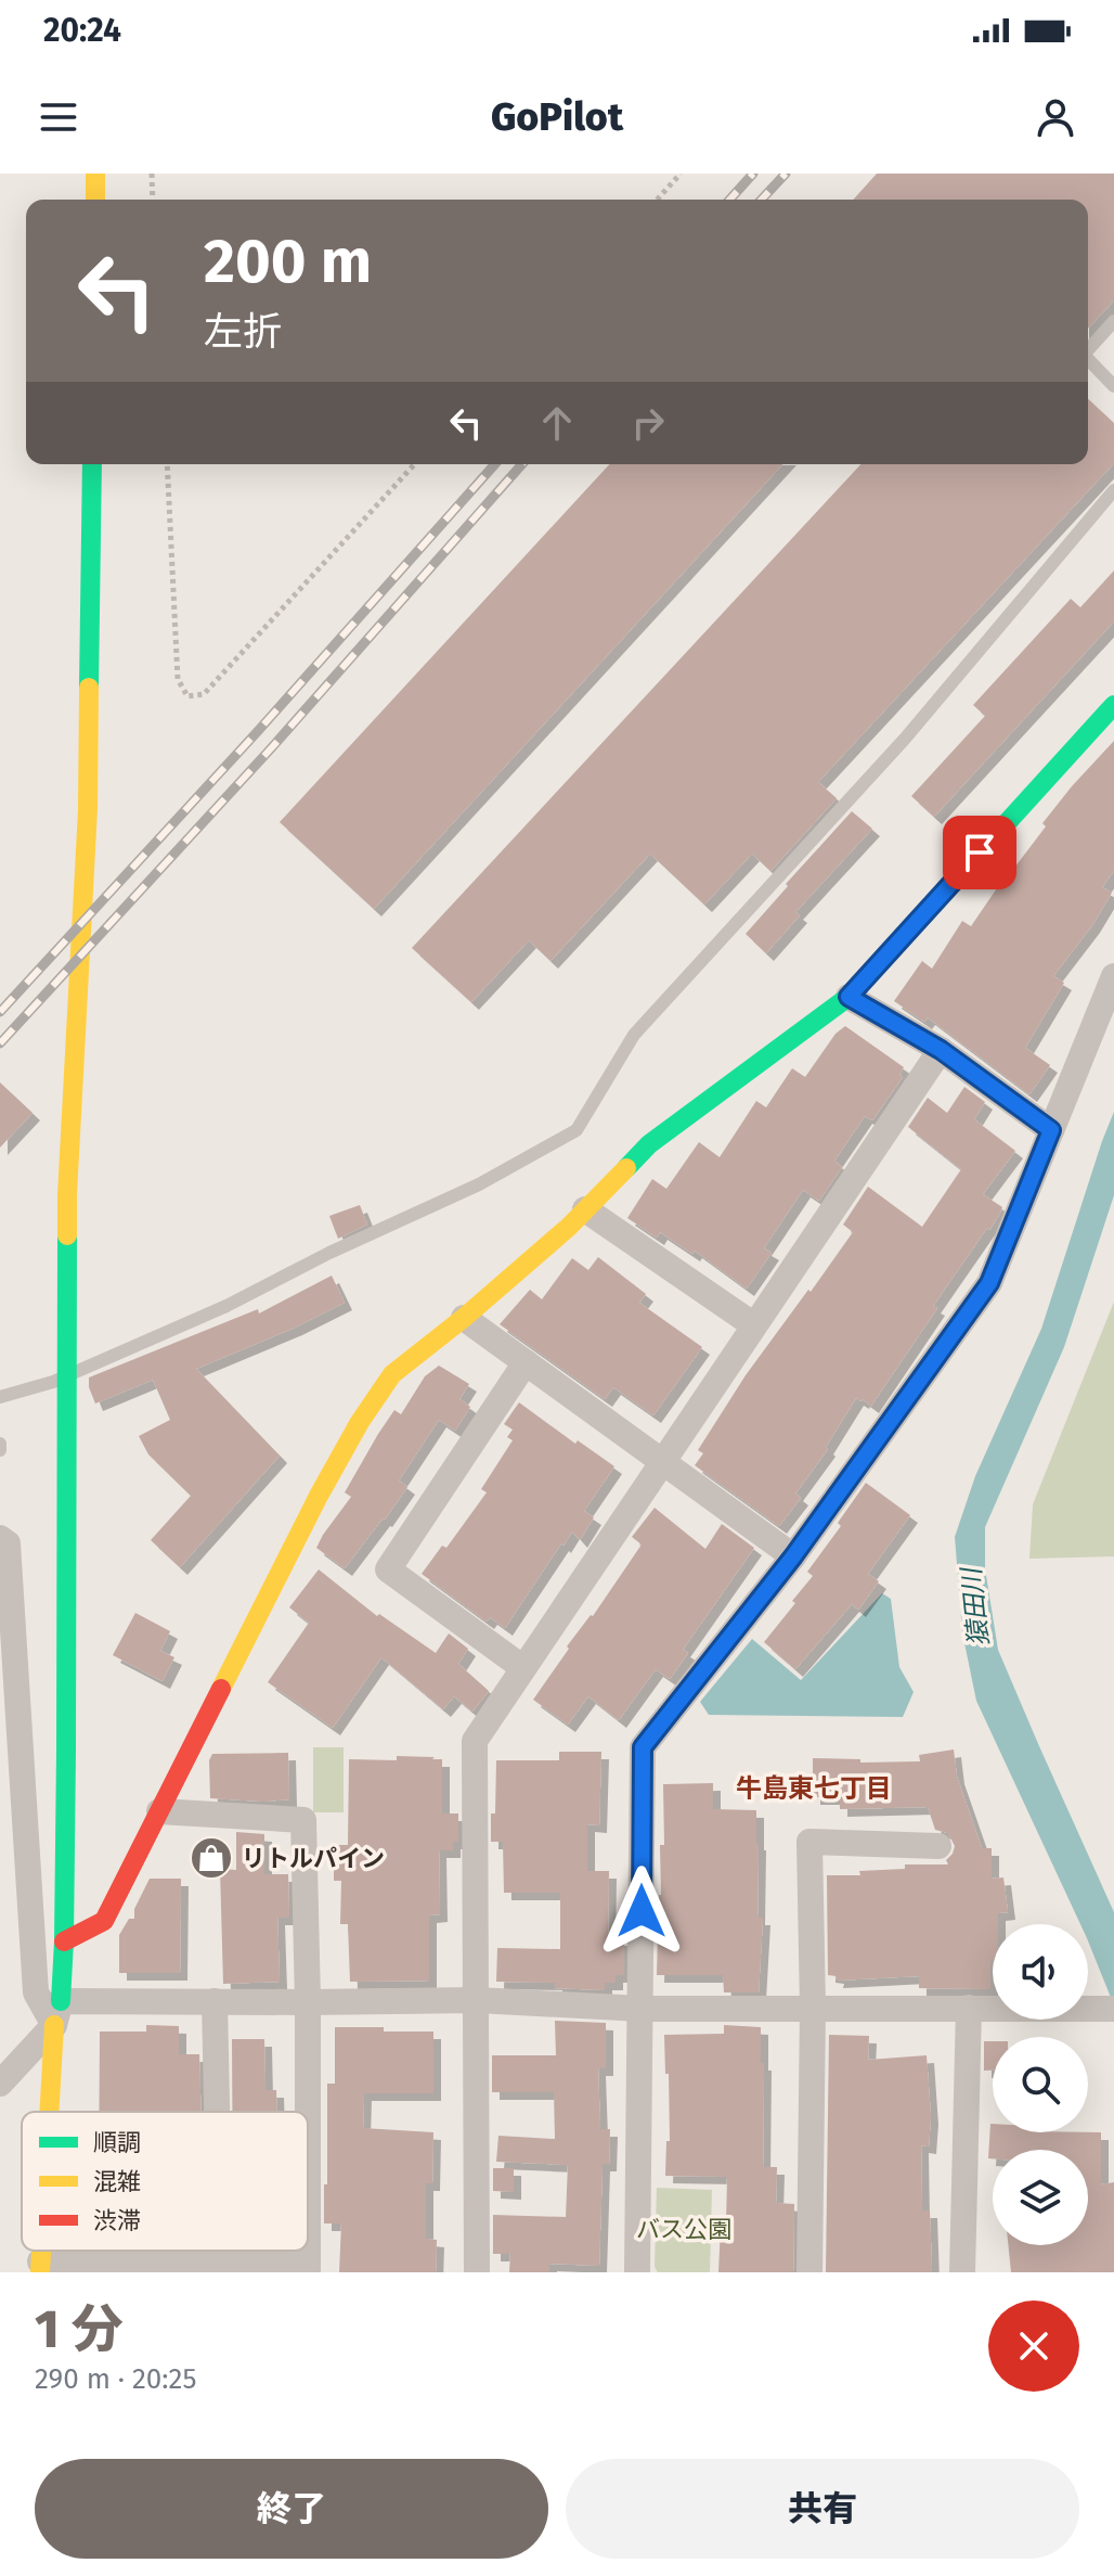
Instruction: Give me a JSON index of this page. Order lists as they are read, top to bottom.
{
  "districts": ["牛島東七丁目"],
  "water": ["猿田川"],
  "parks": ["バス公園"],
  "places": {
    "shop": ["リトルパイン"]
  },
  "legend": ["順調", "混雑", "渋滞"],
  "page": {
    "status": "20:24",
    "header": "GoPilot",
    "turn": ["200 m", "左折"],
    "heading": ["1 分", "290 m · 20:25"],
    "buttons": ["終了", "共有"]
  }
}
